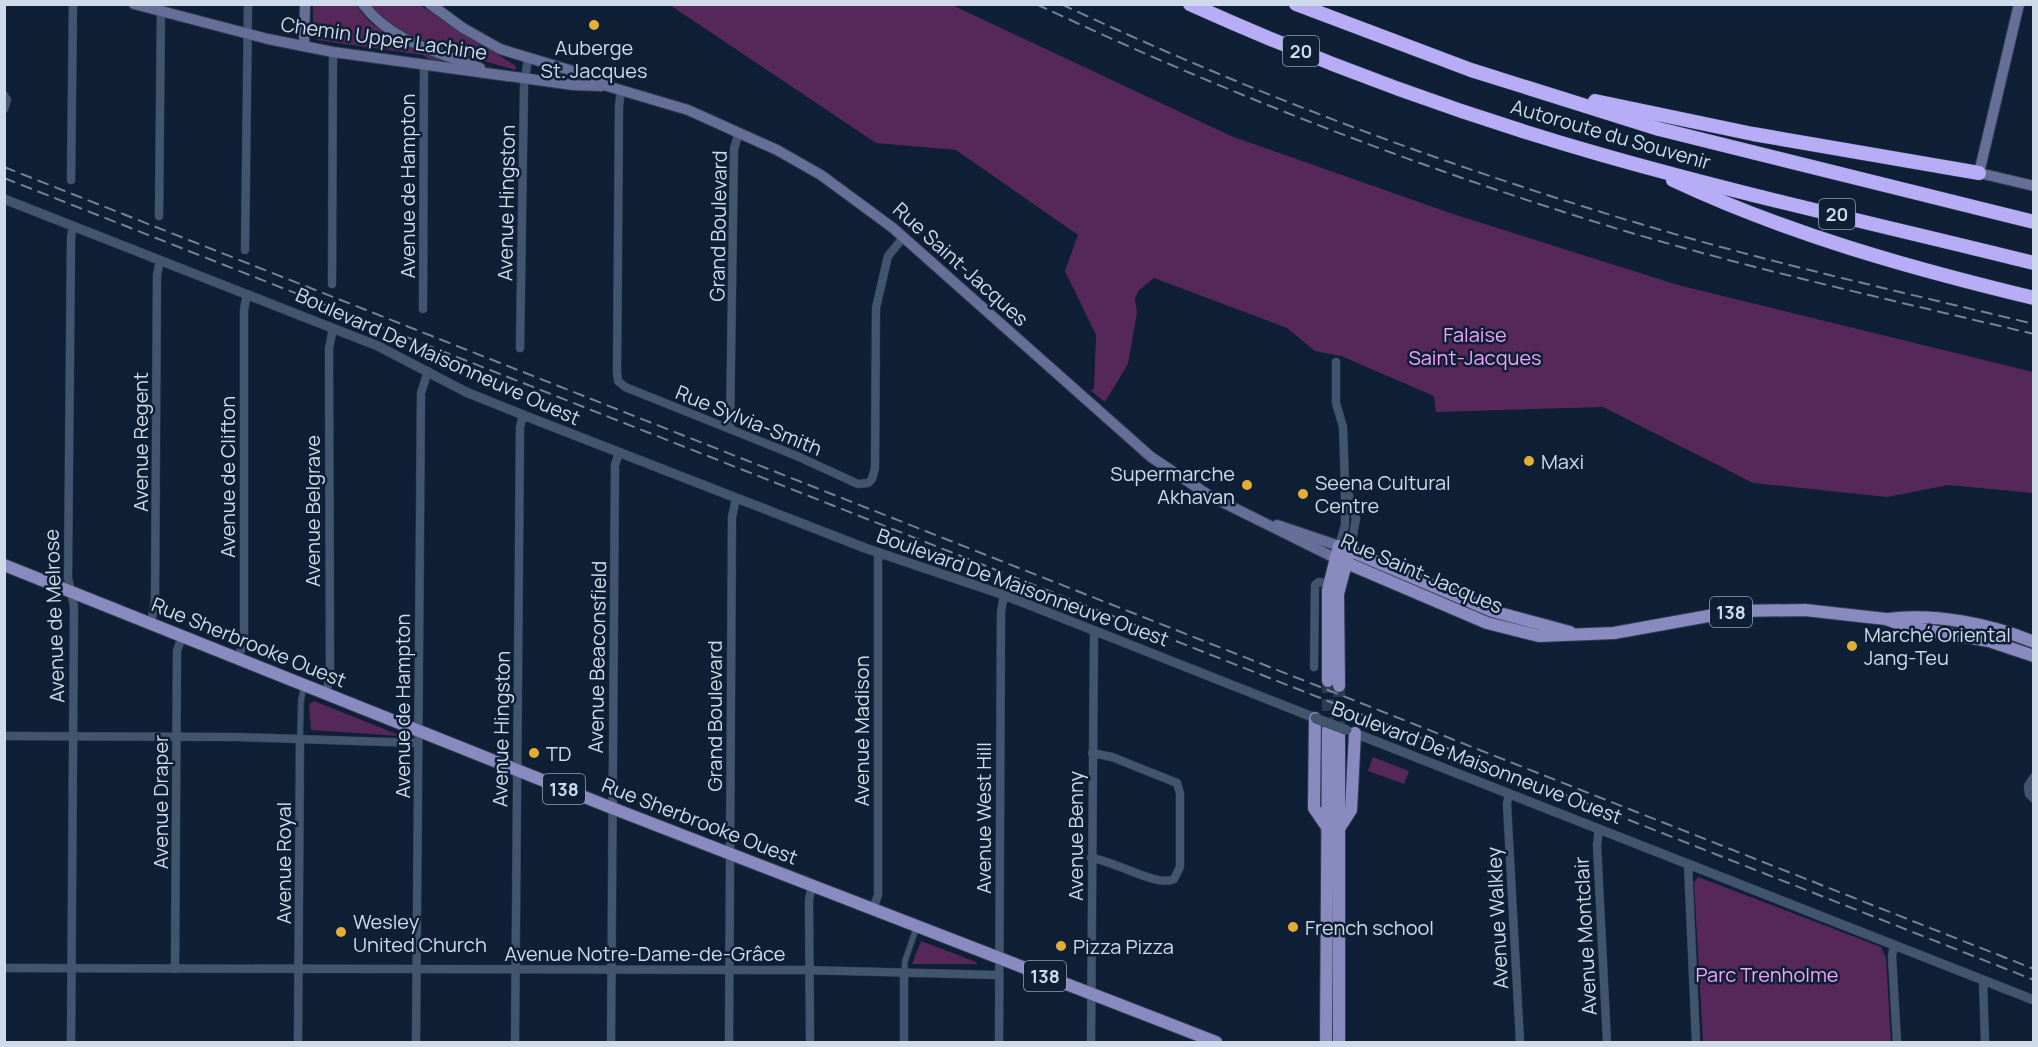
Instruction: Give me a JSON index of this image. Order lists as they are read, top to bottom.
{
  "streets": {
    "highway": ["20", "Autoroute du Souvenir"],
    "main road": [
      "Chemin Upper Lachine",
      "Rue Saint-Jacques",
      "138",
      "Rue Sherbrooke Ouest"
    ],
    "street": [
      "Avenue de Hampton",
      "Avenue Hingston",
      "Grand Boulevard",
      "Boulevard De Maisonneuve Ouest",
      "Rue Sylvia-Smith",
      "Avenue Regent",
      "Avenue de Clifton",
      "Avenue Belgrave",
      "Avenue de Melrose",
      "Avenue Beaconsfield",
      "Avenue Madison",
      "Avenue Draper",
      "Avenue West Hill",
      "Avenue Benny",
      "Avenue Royal",
      "Avenue Walkley",
      "Avenue Montclair",
      "Avenue Notre-Dame-de-Grâce"
    ]
  },
  "crossings": [
    ["Chemin Upper Lachine", "Avenue de Hampton"],
    ["Chemin Upper Lachine", "Avenue Hingston"],
    ["Chemin Upper Lachine", "Rue Saint-Jacques"],
    ["Avenue de Hampton", "Boulevard De Maisonneuve Ouest"],
    ["Avenue de Hampton", "Rue Sherbrooke Ouest"],
    ["Avenue de Hampton", "Avenue Notre-Dame-de-Grâce"],
    ["Avenue Hingston", "Rue Saint-Jacques"],
    ["Avenue Hingston", "Boulevard De Maisonneuve Ouest"],
    ["Avenue Hingston", "Rue Sherbrooke Ouest"],
    ["Avenue Hingston", "Avenue Notre-Dame-de-Grâce"],
    ["Grand Boulevard", "Rue Saint-Jacques"],
    ["Grand Boulevard", "Boulevard De Maisonneuve Ouest"],
    ["Grand Boulevard", "Rue Sylvia-Smith"],
    ["Grand Boulevard", "Rue Sherbrooke Ouest"],
    ["Grand Boulevard", "Avenue Notre-Dame-de-Grâce"],
    ["Rue Saint-Jacques", "Rue Sylvia-Smith"],
    ["Boulevard De Maisonneuve Ouest", "Avenue Regent"],
    ["Boulevard De Maisonneuve Ouest", "Avenue de Clifton"],
    ["Boulevard De Maisonneuve Ouest", "Avenue Belgrave"],
    ["Boulevard De Maisonneuve Ouest", "Avenue de Melrose"],
    ["Boulevard De Maisonneuve Ouest", "Avenue Beaconsfield"],
    ["Boulevard De Maisonneuve Ouest", "Avenue Madison"],
    ["Boulevard De Maisonneuve Ouest", "Avenue West Hill"],
    ["Boulevard De Maisonneuve Ouest", "Avenue Benny"],
    ["Boulevard De Maisonneuve Ouest", "Avenue Walkley"],
    ["Boulevard De Maisonneuve Ouest", "Avenue Montclair"],
    ["Avenue Regent", "Rue Sherbrooke Ouest"],
    ["Avenue de Clifton", "Rue Sherbrooke Ouest"],
    ["Avenue Belgrave", "Rue Sherbrooke Ouest"],
    ["Avenue de Melrose", "Rue Sherbrooke Ouest"],
    ["Avenue de Melrose", "Avenue Notre-Dame-de-Grâce"],
    ["Rue Sherbrooke Ouest", "Avenue Beaconsfield"],
    ["Rue Sherbrooke Ouest", "Avenue Madison"],
    ["Rue Sherbrooke Ouest", "Avenue Draper"],
    ["Rue Sherbrooke Ouest", "Avenue West Hill"],
    ["Rue Sherbrooke Ouest", "Avenue Benny"],
    ["Rue Sherbrooke Ouest", "Avenue Royal"],
    ["Avenue Beaconsfield", "Avenue Notre-Dame-de-Grâce"],
    ["Avenue Draper", "Avenue Notre-Dame-de-Grâce"],
    ["Avenue West Hill", "Avenue Notre-Dame-de-Grâce"],
    ["Avenue Royal", "Avenue Notre-Dame-de-Grâce"]
  ],
  "parks": ["Falaise Saint-Jacques", "Parc Trenholme"],
  "places": [
    "Auberge St. Jacques",
    "Maxi",
    "Supermarche Akhavan",
    "Seena Cultural Centre",
    "Marché Oriental Jang-Teu",
    "TD",
    "French school",
    "Wesley United Church",
    "Pizza Pizza"
  ]
}
